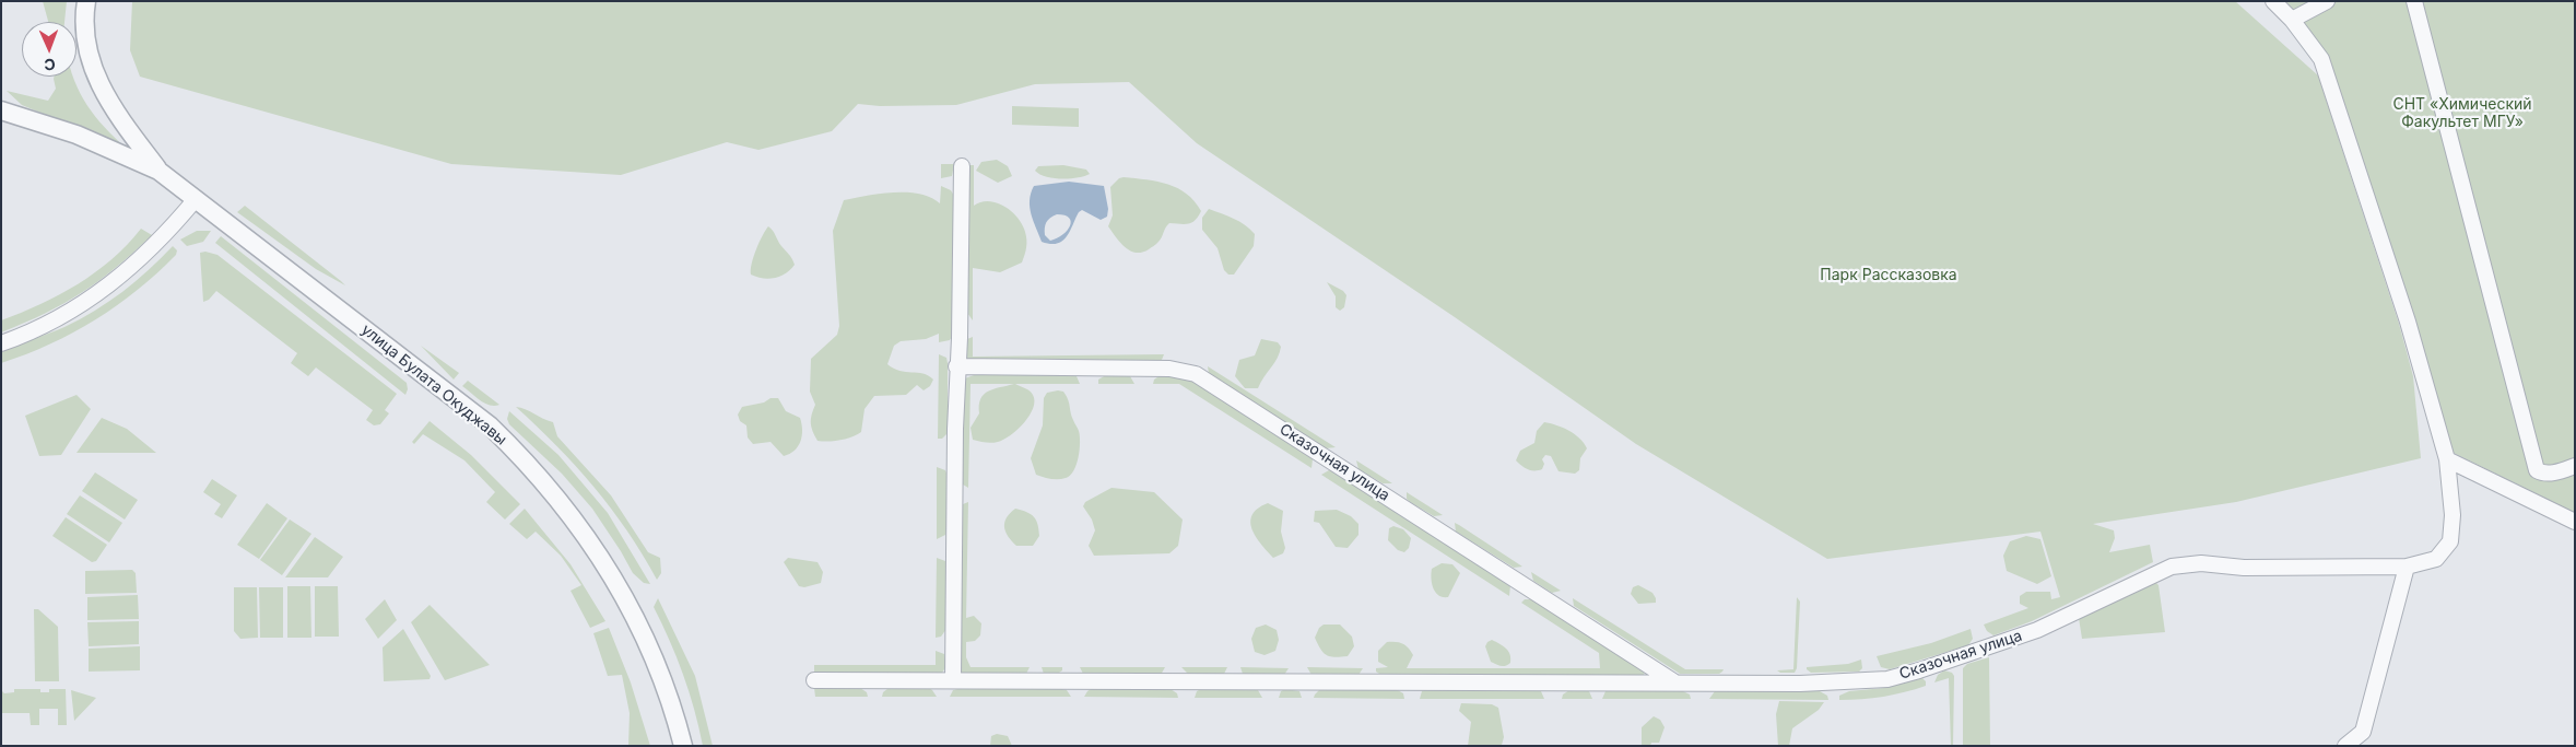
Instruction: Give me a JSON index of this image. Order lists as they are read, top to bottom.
{
  "streets": {
    "street": ["улица Булата Окуджавы", "Сказочная улица"]
  },
  "parks": ["СНТ «Химический Факультет МГУ»", "Парк Рассказовка"],
  "north": "bottom"
}
